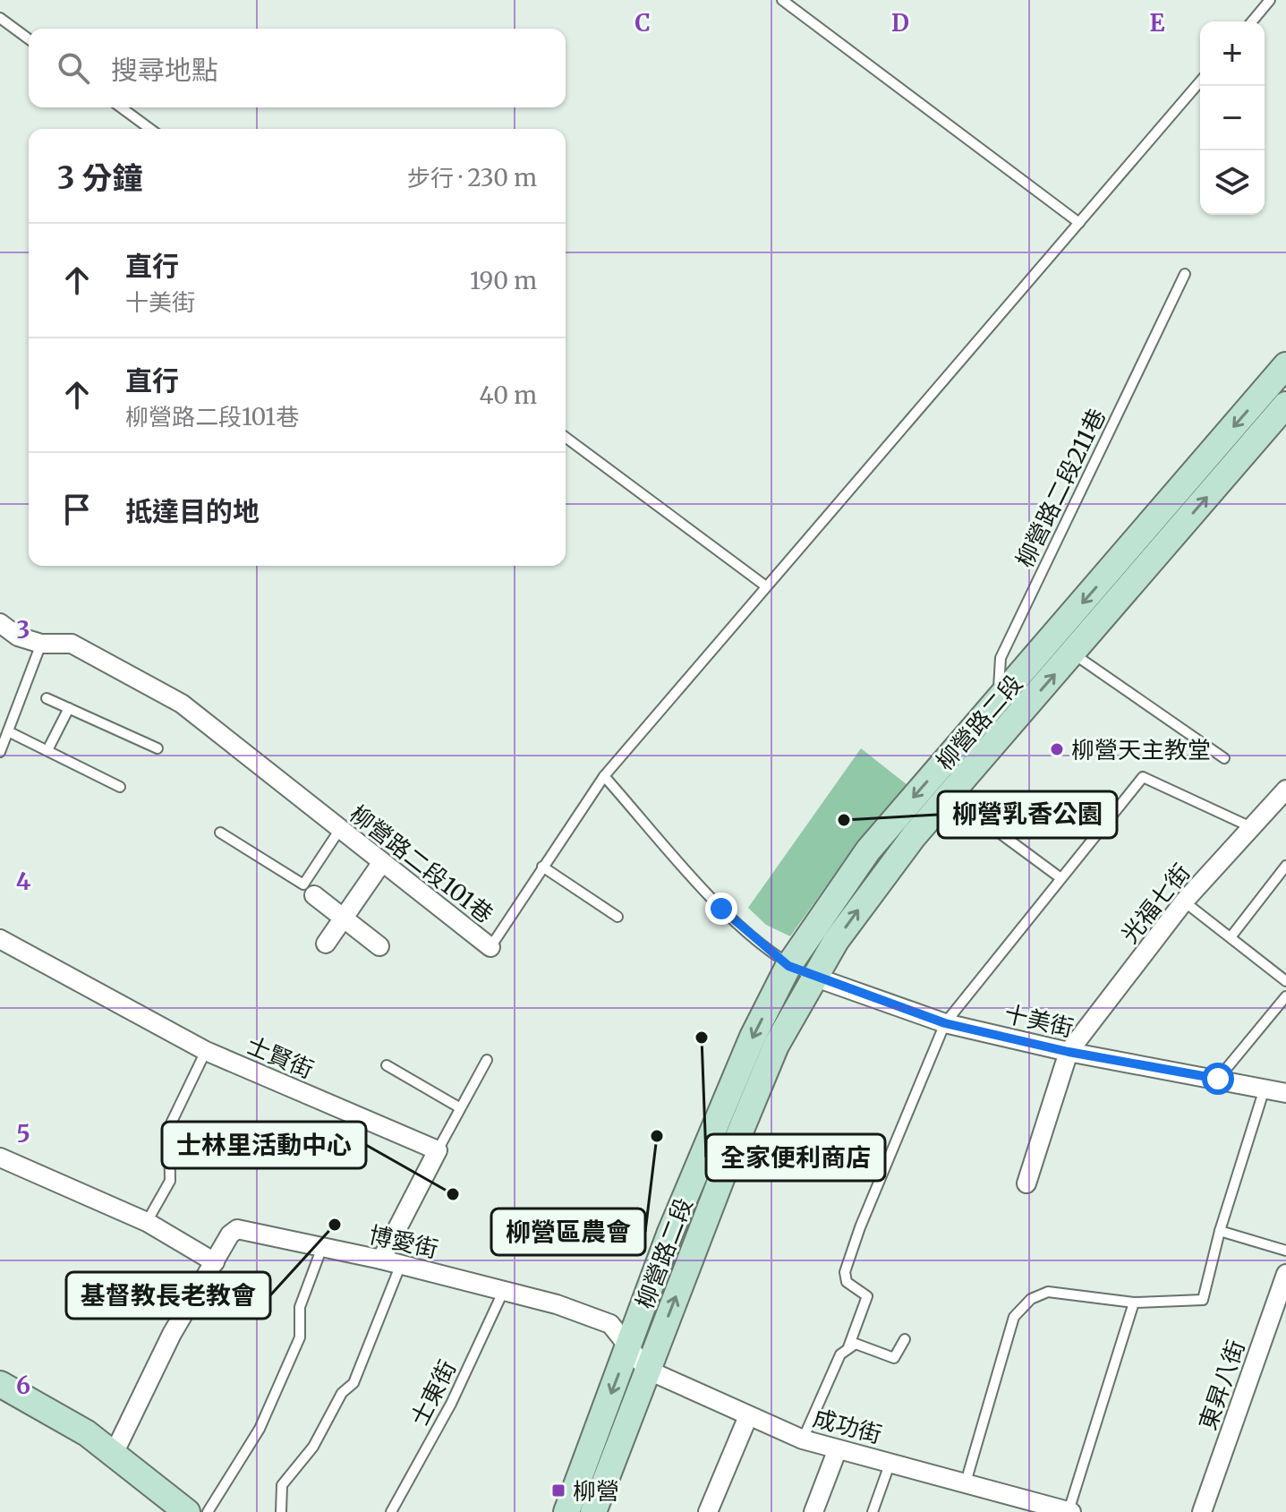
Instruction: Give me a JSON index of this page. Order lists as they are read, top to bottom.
{
  "streets": {
    "street": [
      "柳營路二段",
      "柳營路二段101巷",
      "光福七街",
      "十美街",
      "士賢街",
      "博愛街",
      "東昇八街",
      "成功街"
    ],
    "lane": ["柳營路二段211巷", "士東街"]
  },
  "crossings": [
    ["柳營路二段211巷", "柳營路二段"],
    ["柳營路二段", "十美街"],
    ["柳營路二段", "博愛街"],
    ["柳營路二段", "成功街"],
    ["光福七街", "十美街"],
    ["博愛街", "士東街"]
  ],
  "places": {
    "other": [
      "柳營天主教堂",
      "柳營乳香公園",
      "全家便利商店",
      "柳營區農會",
      "士林里活動中心",
      "基督教長老教會"
    ],
    "transit": ["柳營"]
  },
  "page": {
    "map_buttons": ["+", "−"],
    "search": "搜尋地點",
    "heading": ["3 分鐘", "步行 · 230 m"],
    "list": [
      ["直行", "十美街", "190 m"],
      ["直行", "柳營路二段101巷", "40 m"],
      "抵達目的地"
    ]
  },
  "grid": {
    "columns": ["C", "D", "E"],
    "rows": [
      "3",
      "4",
      "5",
      "6"
    ]
  }
}
